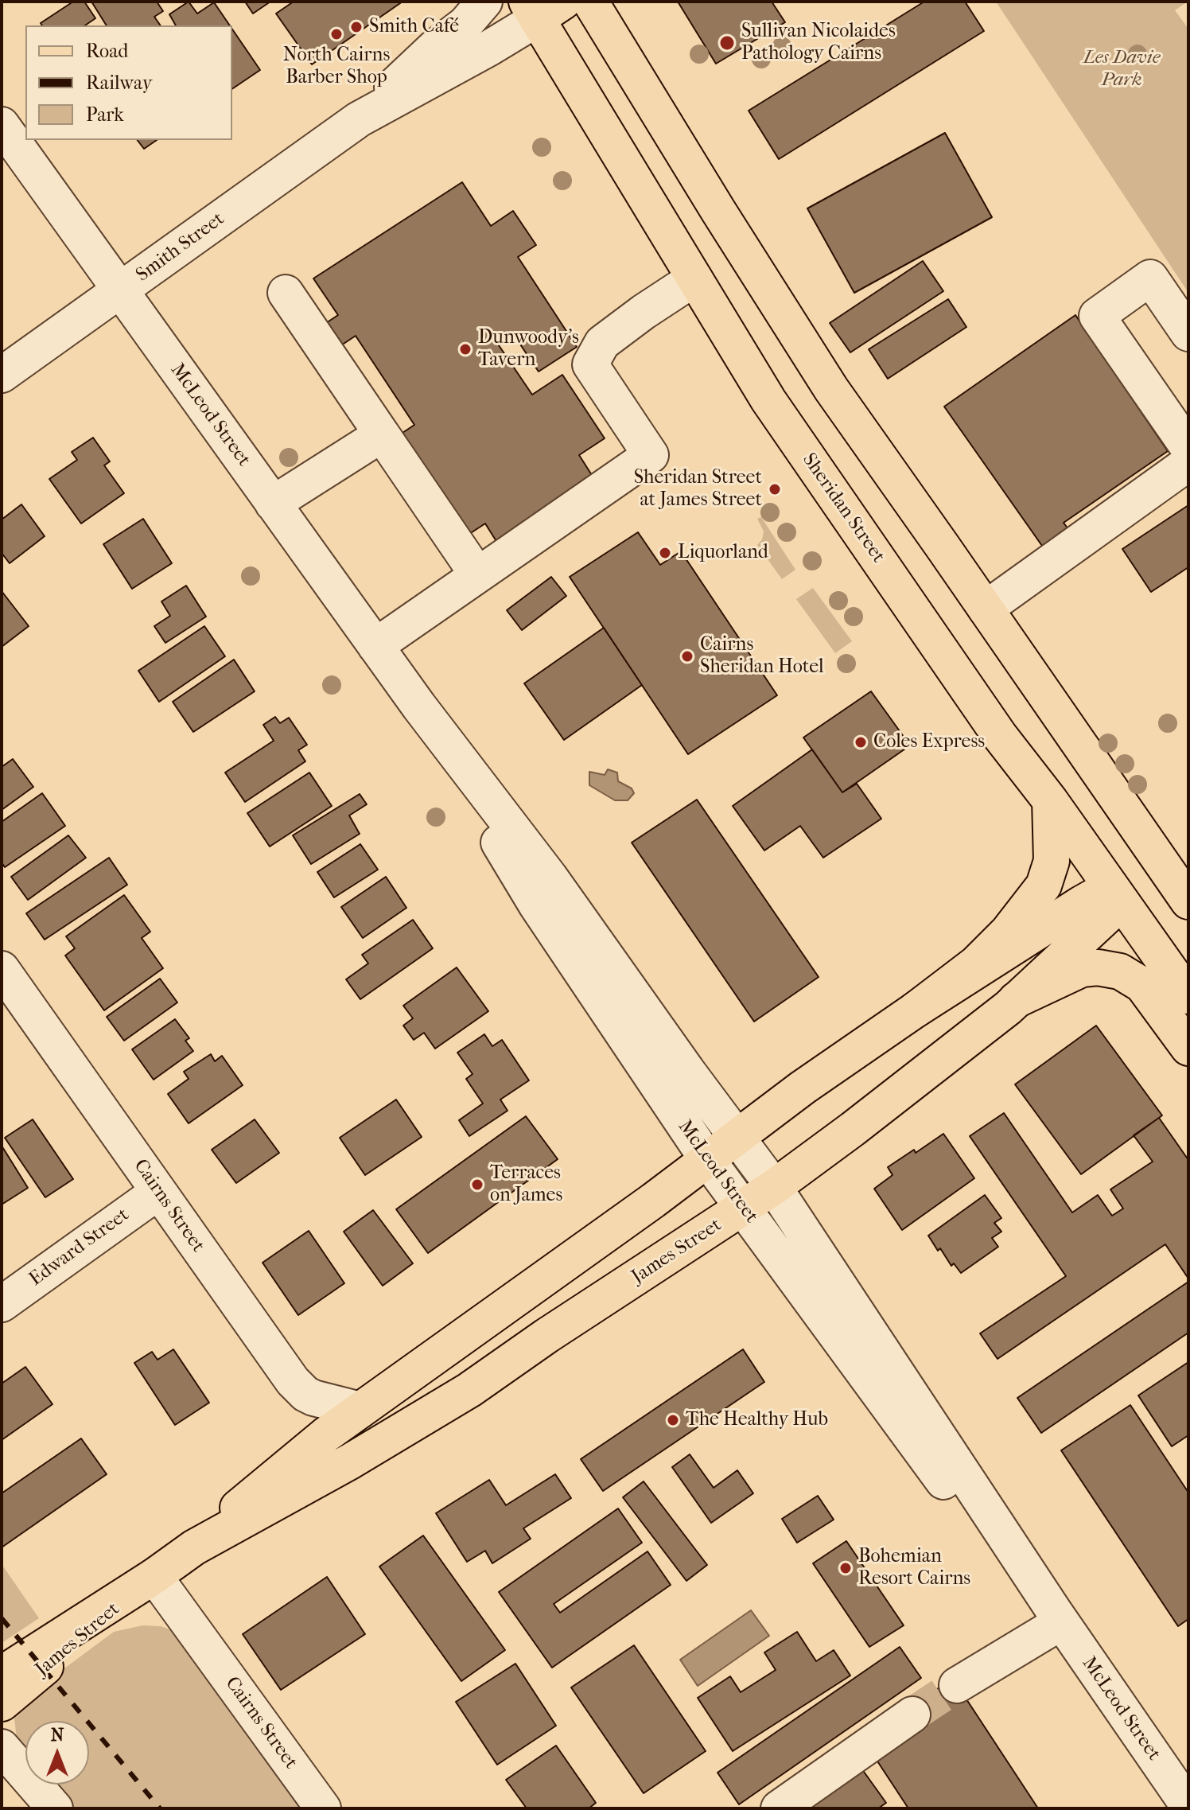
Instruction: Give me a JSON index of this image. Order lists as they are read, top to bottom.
{
  "streets": {
    "main road": ["Sheridan Street", "James Street"],
    "street": [
      "Smith Street",
      "McLeod Street",
      "Cairns Street",
      "Edward Street"
    ]
  },
  "crossings": [
    ["Smith Street", "McLeod Street"],
    ["Smith Street", "Sheridan Street"],
    ["McLeod Street", "James Street"],
    ["Sheridan Street", "James Street"],
    ["Cairns Street", "Edward Street"],
    ["Cairns Street", "James Street"]
  ],
  "parks": ["Les Davie Park"],
  "places": [
    "Smith Café",
    "North Cairns Barber Shop",
    "Sullivan Nicolaides Pathology Cairns",
    "Dunwoody's Tavern",
    "Sheridan Street at James Street",
    "Liquorland",
    "Cairns Sheridan Hotel",
    "Coles Express",
    "Terraces on James",
    "The Healthy Hub",
    "Bohemian Resort Cairns"
  ],
  "legend": ["Road", "Railway", "Park"],
  "north": "top"
}
